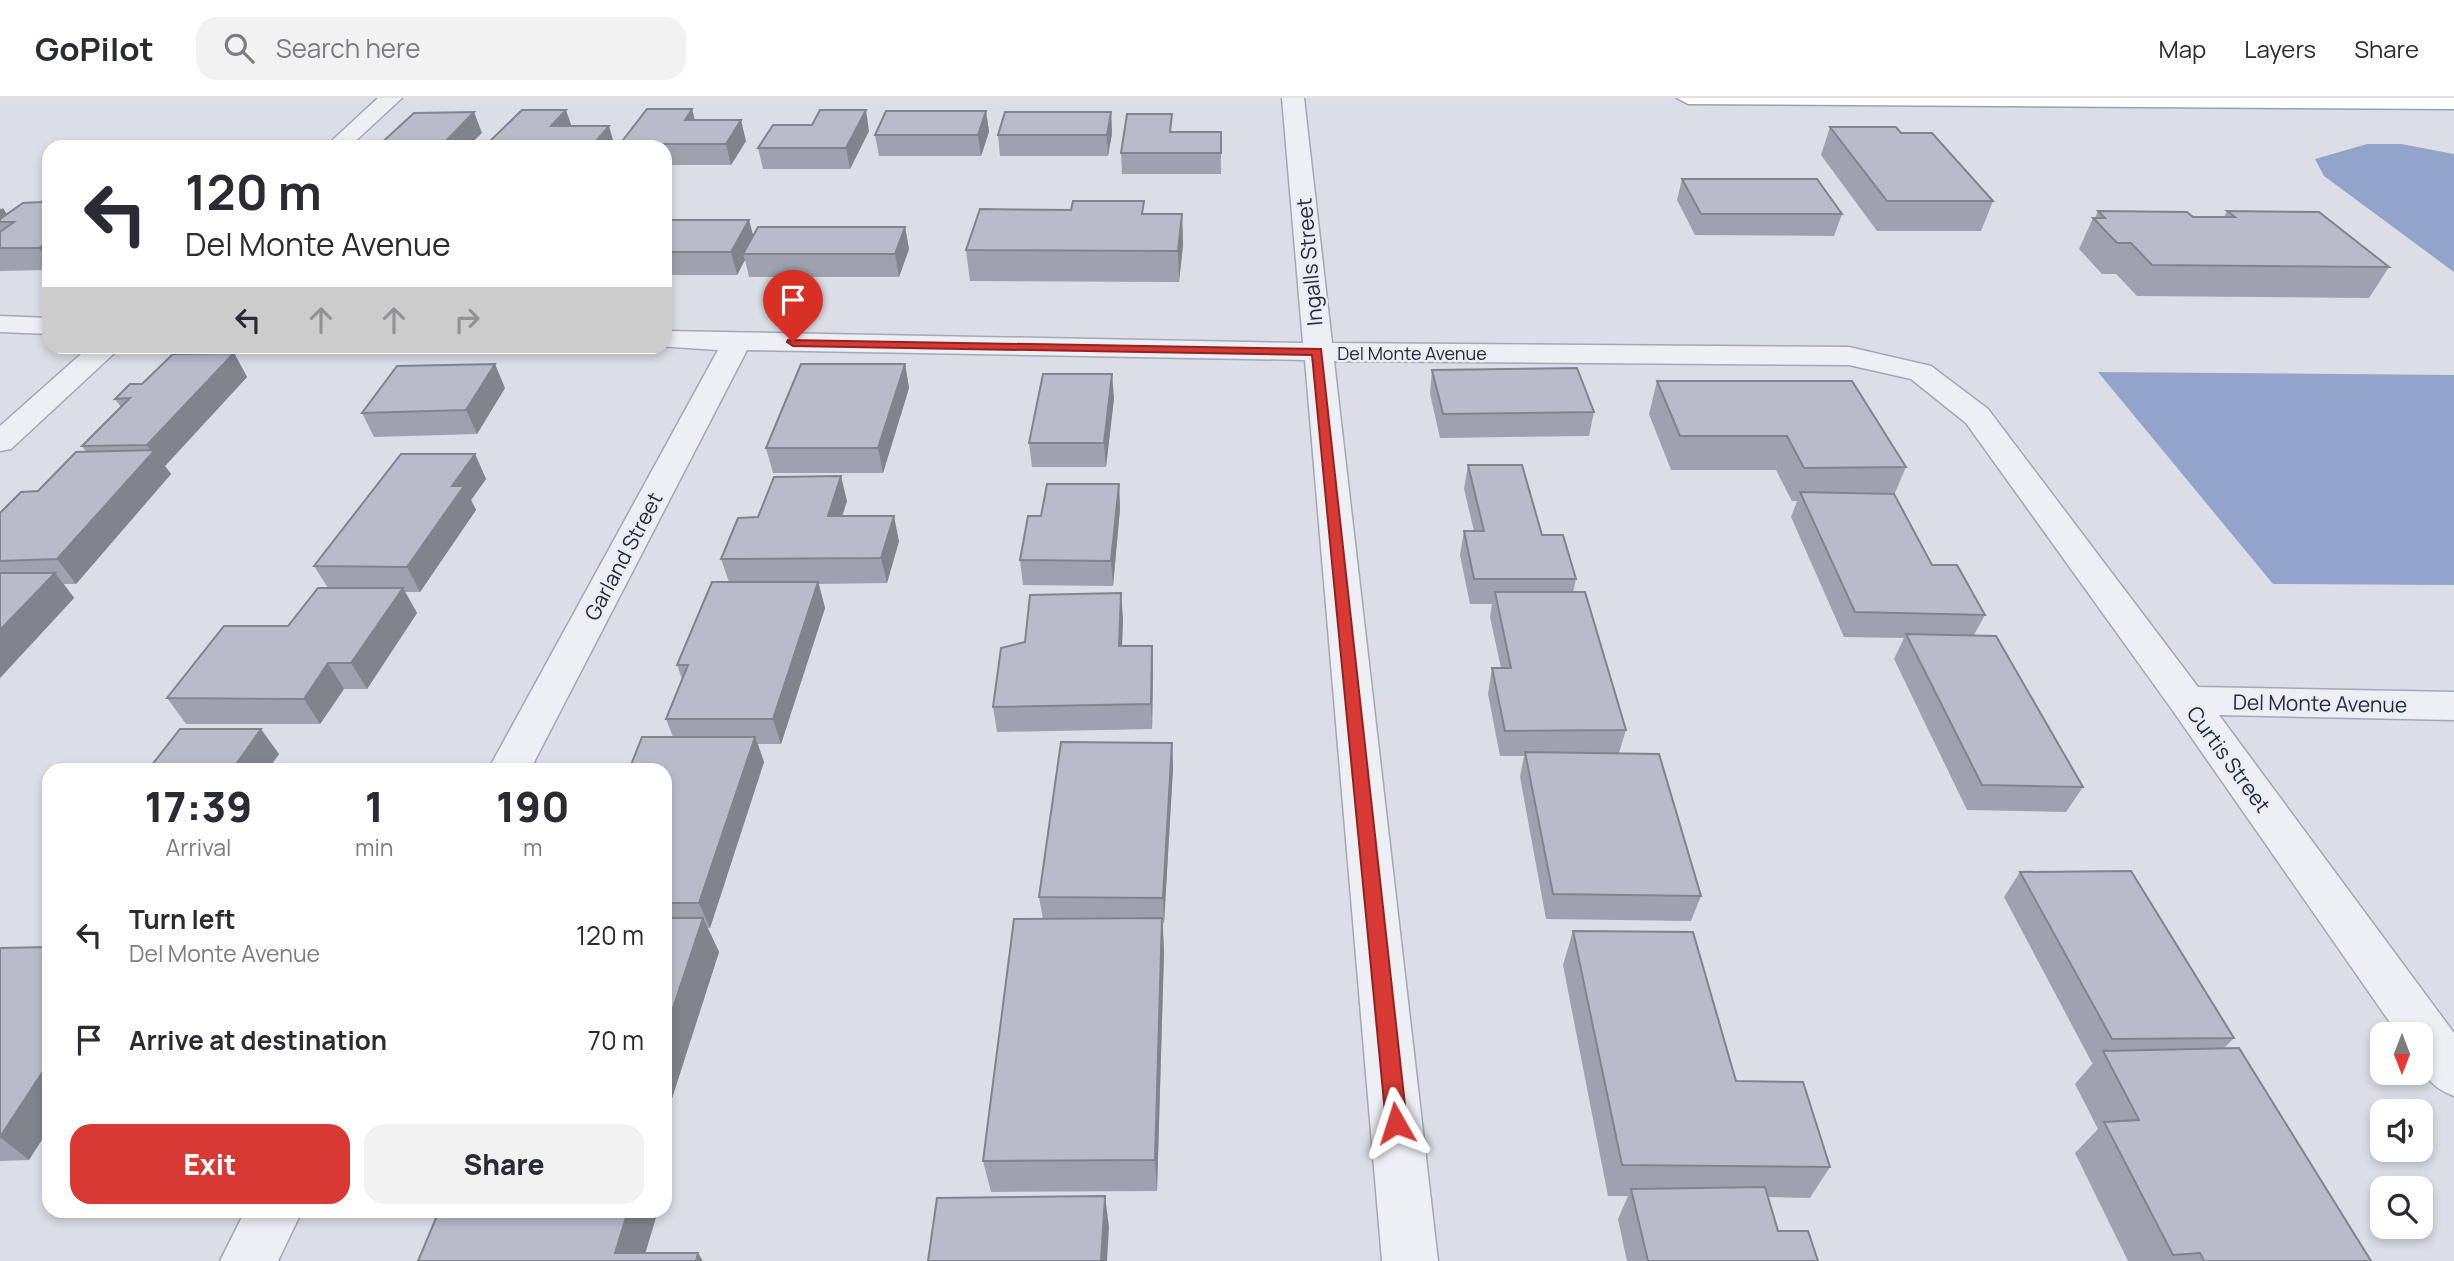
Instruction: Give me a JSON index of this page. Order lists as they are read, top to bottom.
{
  "streets": {
    "street": [
      "Ingalls Street",
      "Del Monte Avenue",
      "Garland Street",
      "Curtis Street"
    ]
  },
  "crossings": [
    ["Ingalls Street", "Del Monte Avenue"],
    ["Del Monte Avenue", "Garland Street"],
    ["Del Monte Avenue", "Curtis Street"]
  ],
  "north": "bottom",
  "page": {
    "header": "GoPilot",
    "search": "Search here",
    "nav": ["Map", "Layers", "Share"],
    "turn": ["120 m", "Del Monte Avenue"],
    "eta": [
      "17:39",
      "Arrival",
      "1",
      "min",
      "190",
      "m"
    ],
    "list": [
      {
        "name": "Turn left",
        "note": "Del Monte Avenue",
        "value": "120 m"
      },
      {
        "name": "Arrive at destination",
        "value": "70 m"
      }
    ],
    "buttons": ["Exit", "Share"]
  }
}
